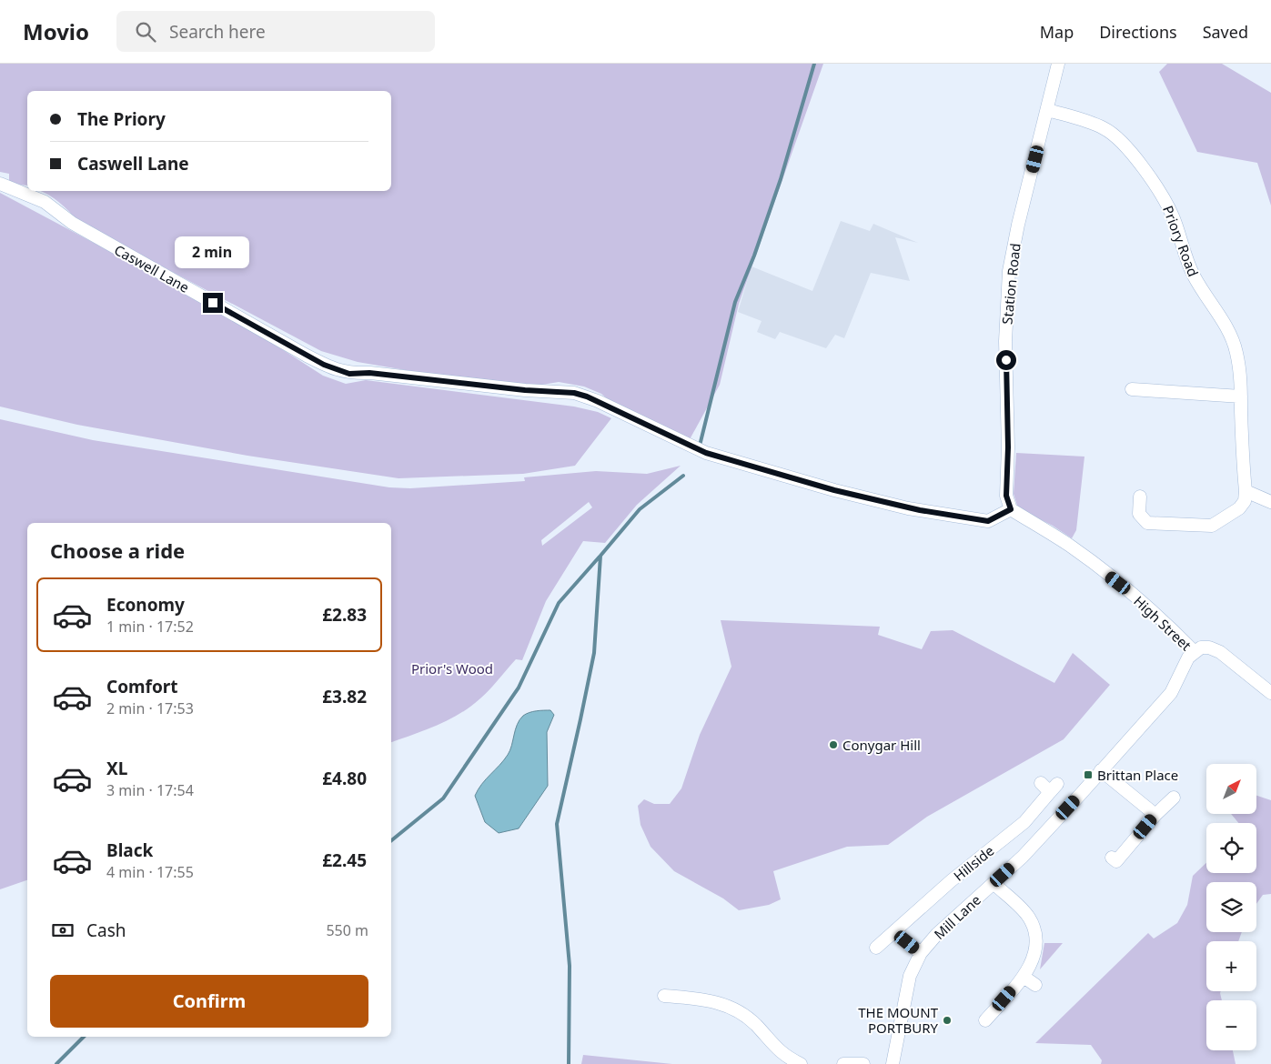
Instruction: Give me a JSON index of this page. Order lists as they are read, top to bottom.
{
  "streets": {
    "street": [
      "Priory Road",
      "Caswell Lane",
      "Station Road",
      "High Street",
      "Hillside",
      "Mill Lane"
    ]
  },
  "crossings": [
    ["Priory Road", "Station Road"],
    ["Caswell Lane", "Station Road"],
    ["Caswell Lane", "High Street"],
    ["Station Road", "High Street"],
    ["High Street", "Mill Lane"]
  ],
  "parks": ["Prior's Wood"],
  "places": {
    "other": ["Conygar Hill", "THE MOUNT PORTBURY"],
    "transit": ["Brittan Place"]
  },
  "north": "top right",
  "page": {
    "header": "Movio",
    "search": "Search here",
    "nav": ["Map", "Directions", "Saved"],
    "banner": ["The Priory", "Caswell Lane"],
    "bubble": "2 min",
    "heading": "Choose a ride",
    "list": [
      {
        "name": "Economy",
        "note": "1 min · 17:52",
        "value": "£2.83"
      },
      {
        "name": "Comfort",
        "note": "2 min · 17:53",
        "value": "£3.82"
      },
      {
        "name": "XL",
        "note": "3 min · 17:54",
        "value": "£4.80"
      },
      {
        "name": "Black",
        "note": "4 min · 17:55",
        "value": "£2.45"
      }
    ],
    "map_buttons": ["+", "−"],
    "pay": ["Cash", "550 m"],
    "buttons": "Confirm"
  }
}
